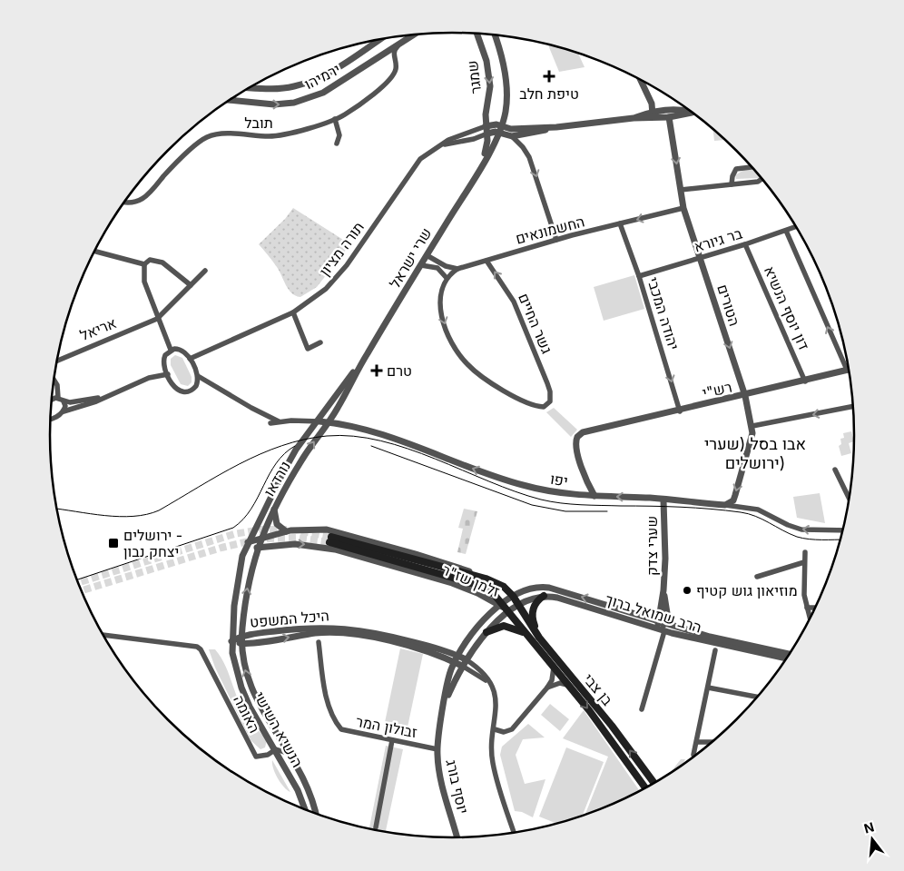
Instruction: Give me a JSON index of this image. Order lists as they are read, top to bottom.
{
  "streets": {
    "main road": ["זלמן שז\"ר", "בן צבי"],
    "street": [
      "ירמיהו",
      "שמגר",
      "תובל",
      "החשמונאים",
      "בר גיורא",
      "תורה מציון",
      "שרי ישראל",
      "הטורים",
      "דון יוסף הנשיא",
      "יהודה המכבי",
      "גשר החיים",
      "אריאל",
      "רש\"י",
      "נורדאו",
      "יפו",
      "שערי צדק",
      "הרב שמואל ברוך",
      "היכל המשפט",
      "האומה",
      "זבולון המר",
      "הנשיא השישי",
      "יוסף בורג"
    ]
  },
  "crossings": [
    ["ירמיהו", "תובל"],
    ["שמגר", "תורה מציון"],
    ["שמגר", "שרי ישראל"],
    ["החשמונאים", "הטורים"],
    ["החשמונאים", "יהודה המכבי"],
    ["החשמונאים", "גשר החיים"],
    ["בר גיורא", "הטורים"],
    ["בר גיורא", "דון יוסף הנשיא"],
    ["בר גיורא", "יהודה המכבי"],
    ["תורה מציון", "שרי ישראל"],
    ["שרי ישראל", "נורדאו"],
    ["שרי ישראל", "יפו"],
    ["הטורים", "רש\"י"],
    ["הטורים", "יפו"],
    ["דון יוסף הנשיא", "רש\"י"],
    ["יהודה המכבי", "רש\"י"],
    ["רש\"י", "יפו"],
    ["נורדאו", "יפו"],
    ["נורדאו", "זלמן שז\"ר"],
    ["נורדאו", "הנשיא השישי"],
    ["יפו", "שערי צדק"],
    ["שערי צדק", "הרב שמואל ברוך"],
    ["זלמן שז\"ר", "הרב שמואל ברוך"],
    ["זלמן שז\"ר", "בן צבי"],
    ["זלמן שז\"ר", "הנשיא השישי"],
    ["זלמן שז\"ר", "יוסף בורג"],
    ["הרב שמואל ברוך", "יוסף בורג"],
    ["היכל המשפט", "הנשיא השישי"],
    ["היכל המשפט", "יוסף בורג"],
    ["בן צבי", "יוסף בורג"],
    ["האומה", "הנשיא השישי"],
    ["זבולון המר", "יוסף בורג"]
  ],
  "one_way": ["הטורים", "יהודה המכבי", "יפו"],
  "districts": ["אבו בסל (שערי ירושלים)"],
  "places": {
    "health": ["טיפת חלב", "טרם"],
    "transit": ["ירושלים - יצחק נבון"],
    "other": ["מוזיאון גוש קטיף"]
  },
  "north": "top"
}
